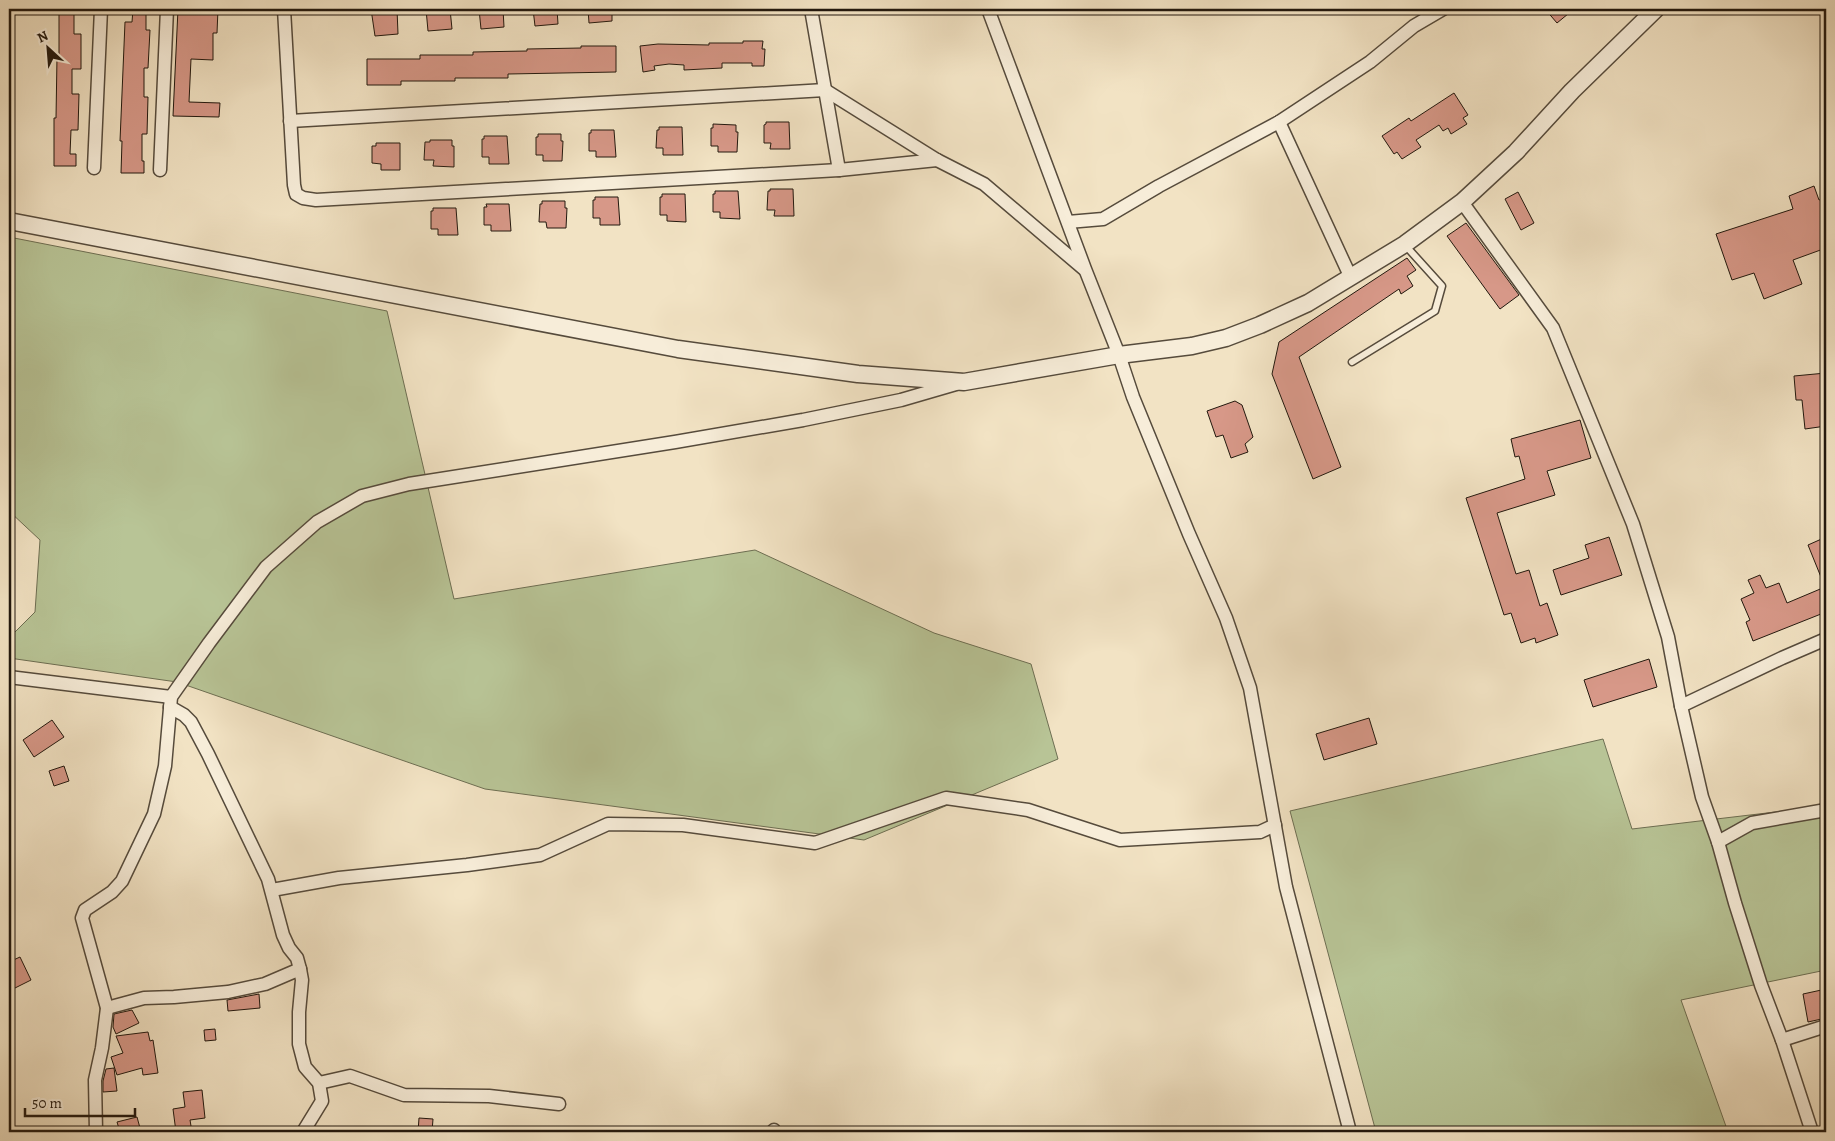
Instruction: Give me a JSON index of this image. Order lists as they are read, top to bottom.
{
  "scale_bar": "50 m",
  "north": "top left"
}
